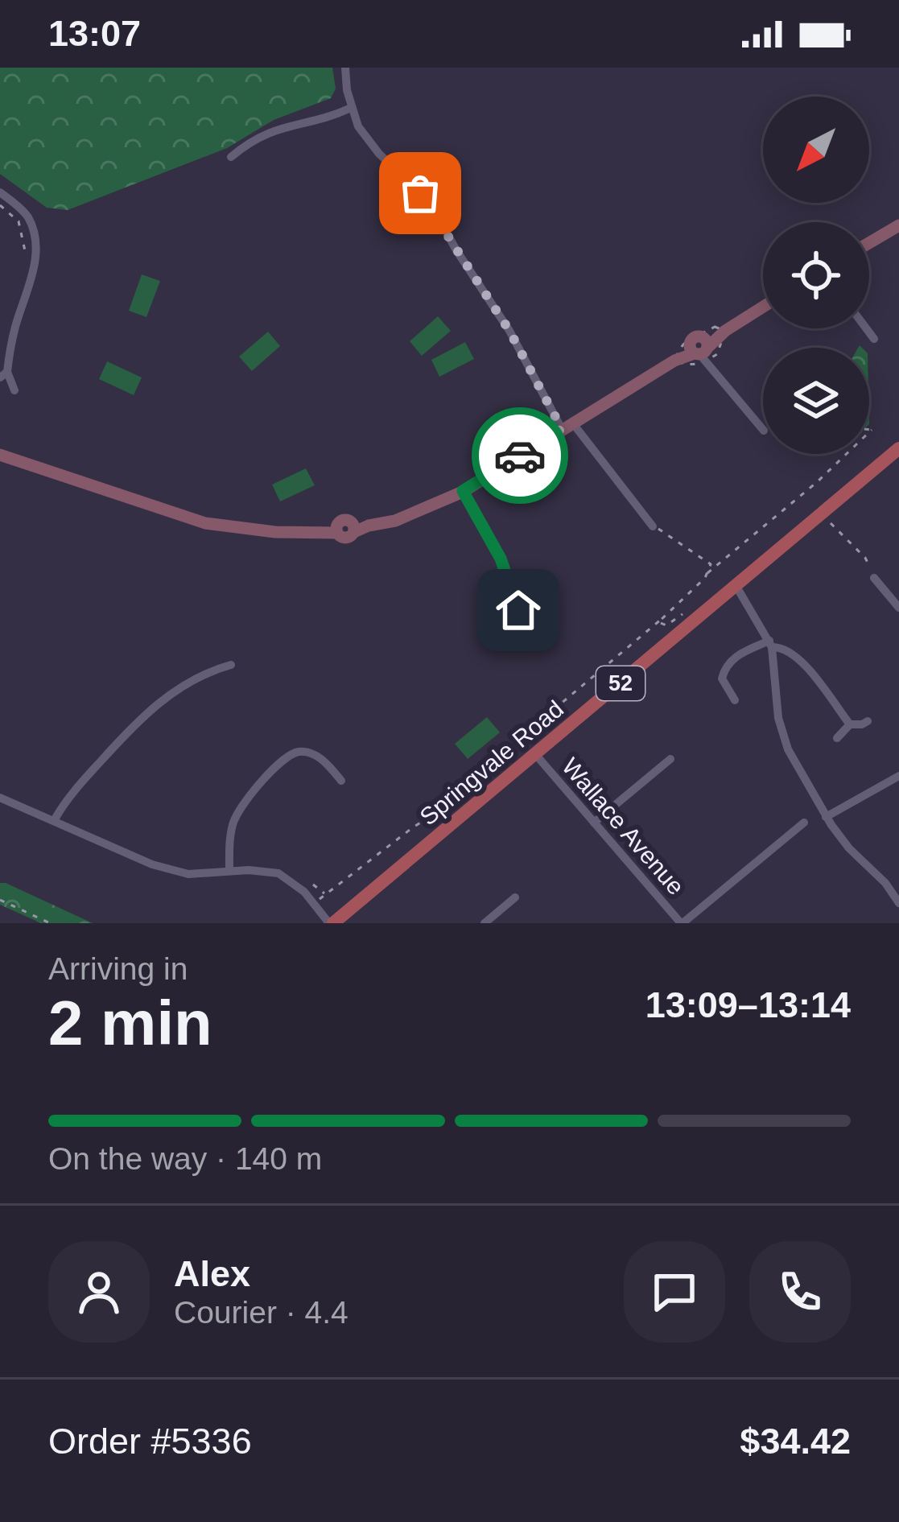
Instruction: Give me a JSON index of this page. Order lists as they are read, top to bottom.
{
  "streets": {
    "main road": ["52", "Springvale Road"],
    "street": ["Wallace Avenue"]
  },
  "crossings": [
    ["Springvale Road", "Wallace Avenue"]
  ],
  "north": "bottom left",
  "page": {
    "status": "13:07",
    "heading": ["2 min", "Arriving in", "13:09–13:14"],
    "panel": [
      "Alex",
      "Courier · 4.4",
      "Order #5336",
      "$34.42"
    ],
    "bar": "On the way · 140 m"
  }
}
